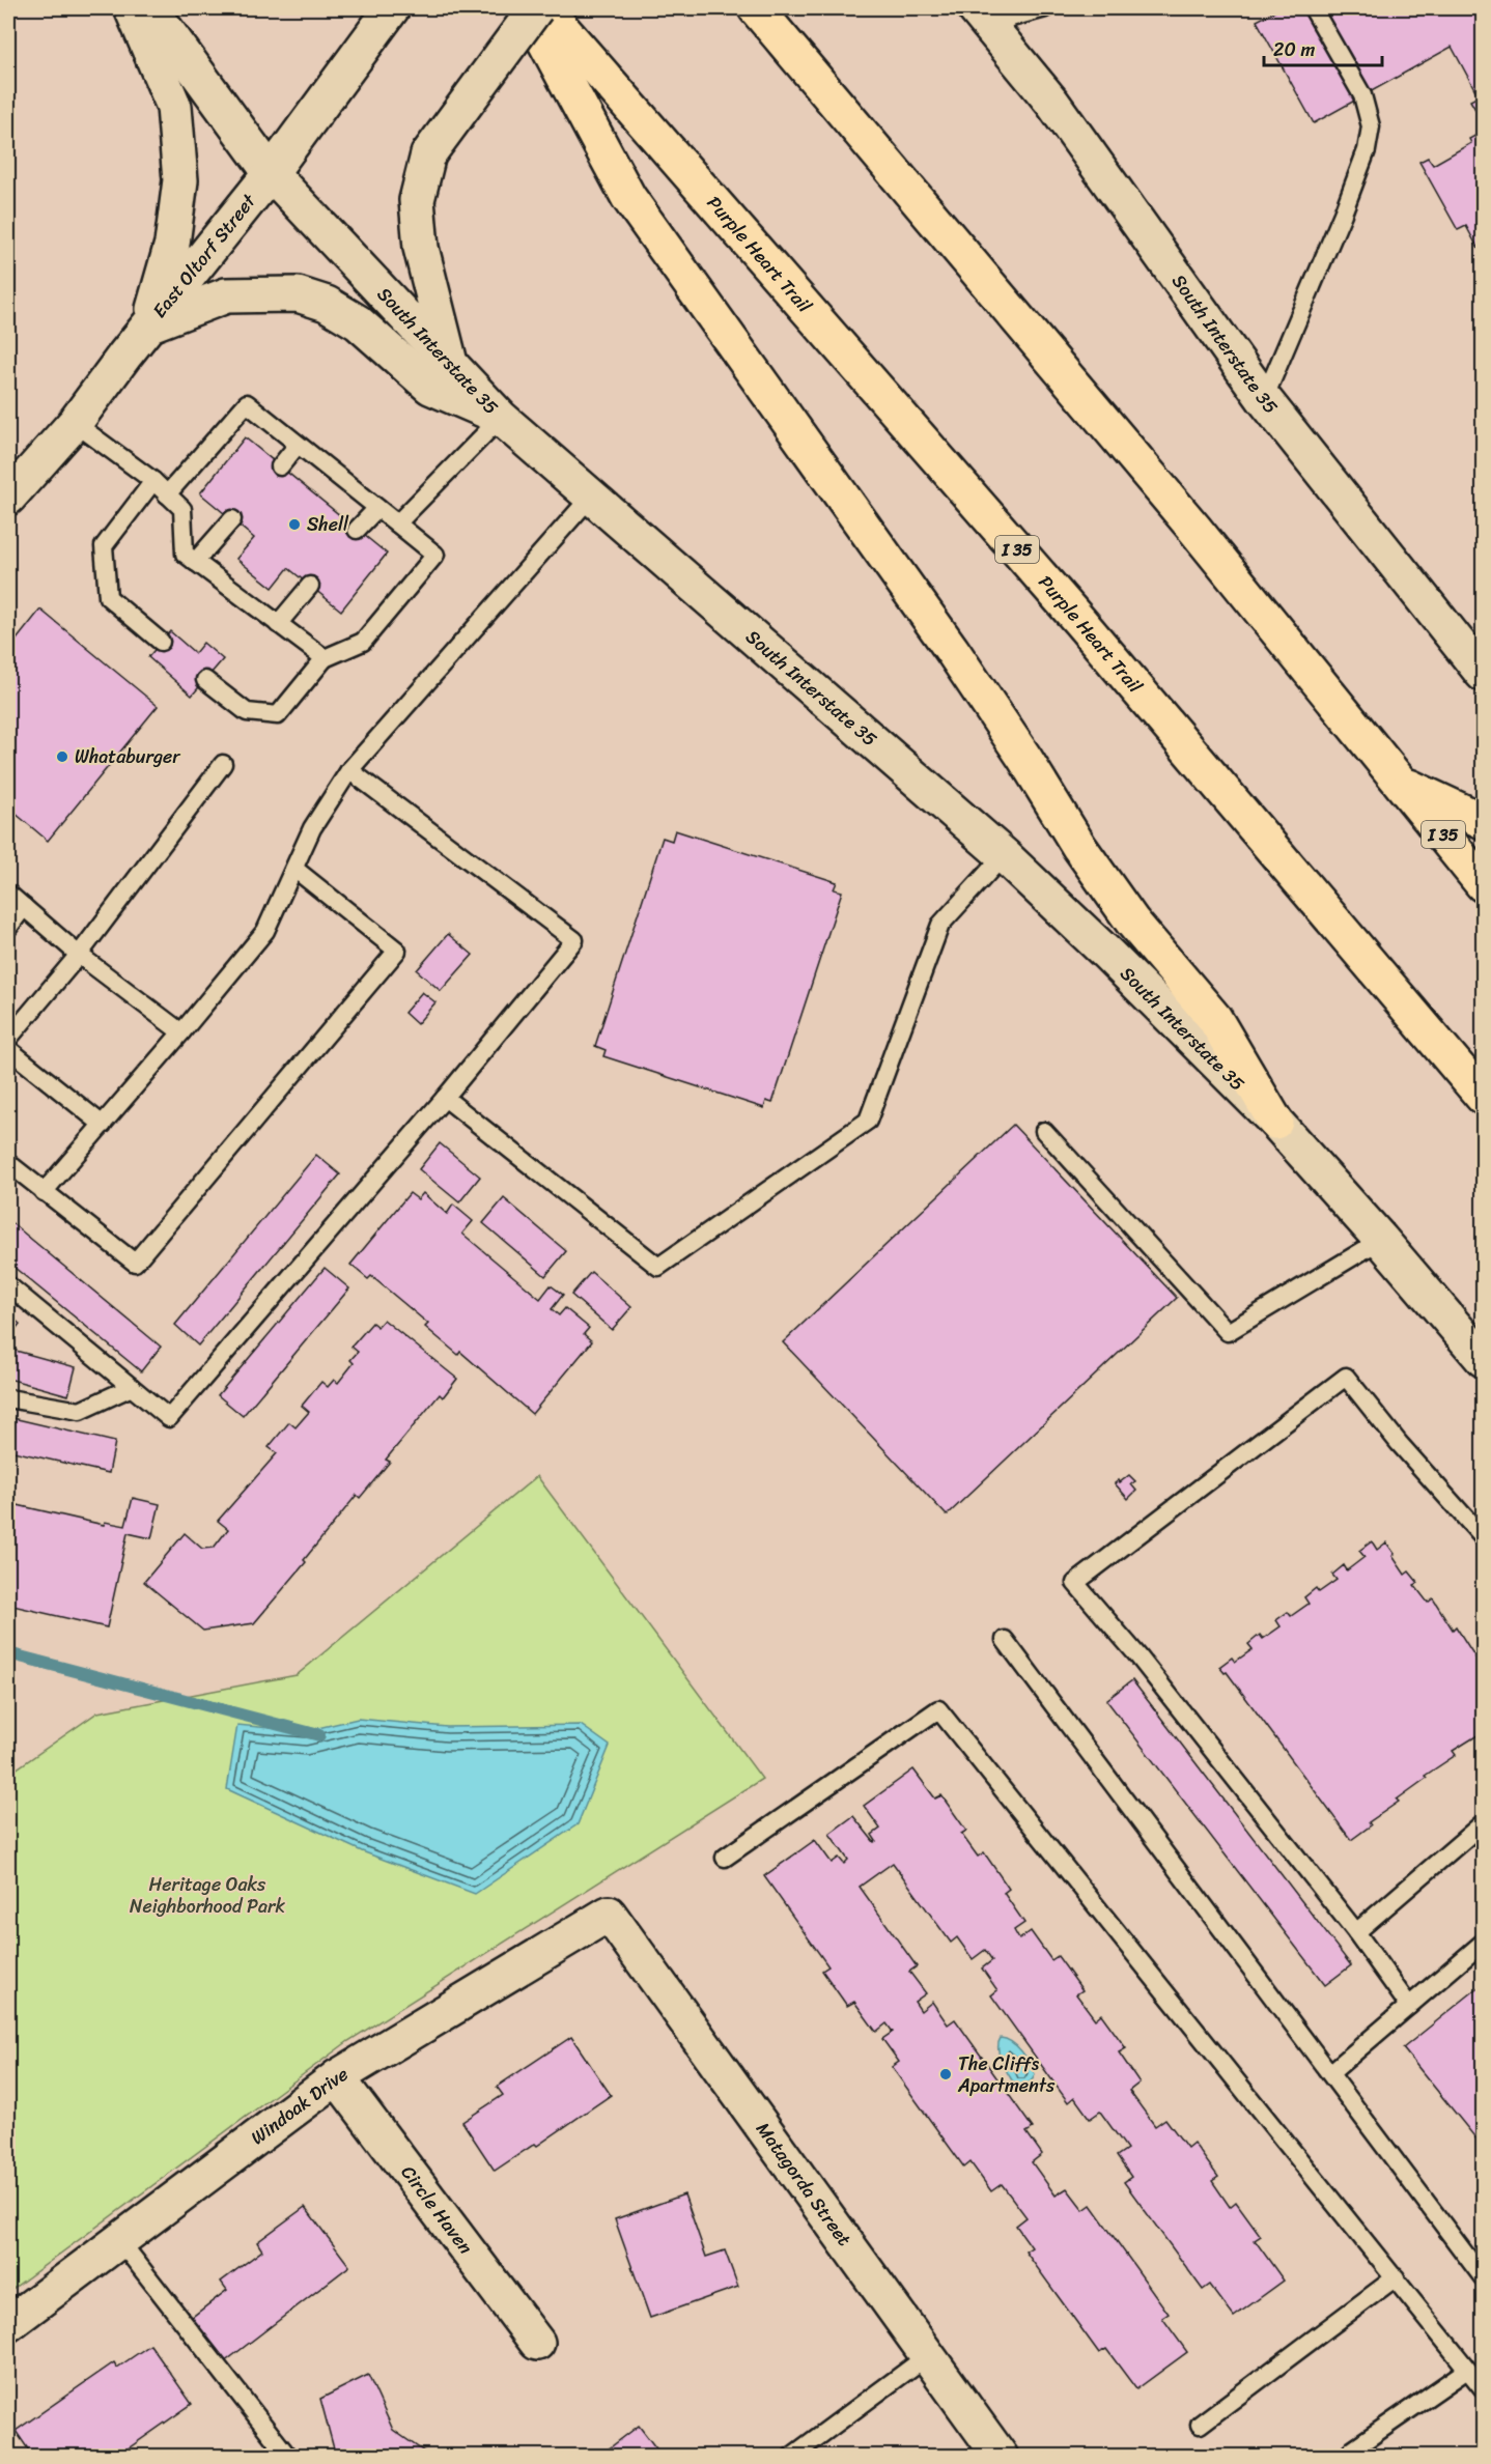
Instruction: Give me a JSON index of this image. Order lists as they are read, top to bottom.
{
  "streets": {
    "highway": ["Purple Heart Trail", "I 35"],
    "main road": [
      "East Oltorf Street",
      "South Interstate 35",
      "Windoak Drive",
      "Matagorda Street",
      "Circle Haven"
    ]
  },
  "crossings": [
    ["East Oltorf Street", "South Interstate 35"],
    ["Windoak Drive", "Matagorda Street"],
    ["Windoak Drive", "Circle Haven"]
  ],
  "parks": ["Heritage Oaks Neighborhood Park"],
  "places": ["Shell", "Whataburger", "The Cliffs Apartments"],
  "scale_bar": "20 m"
}
